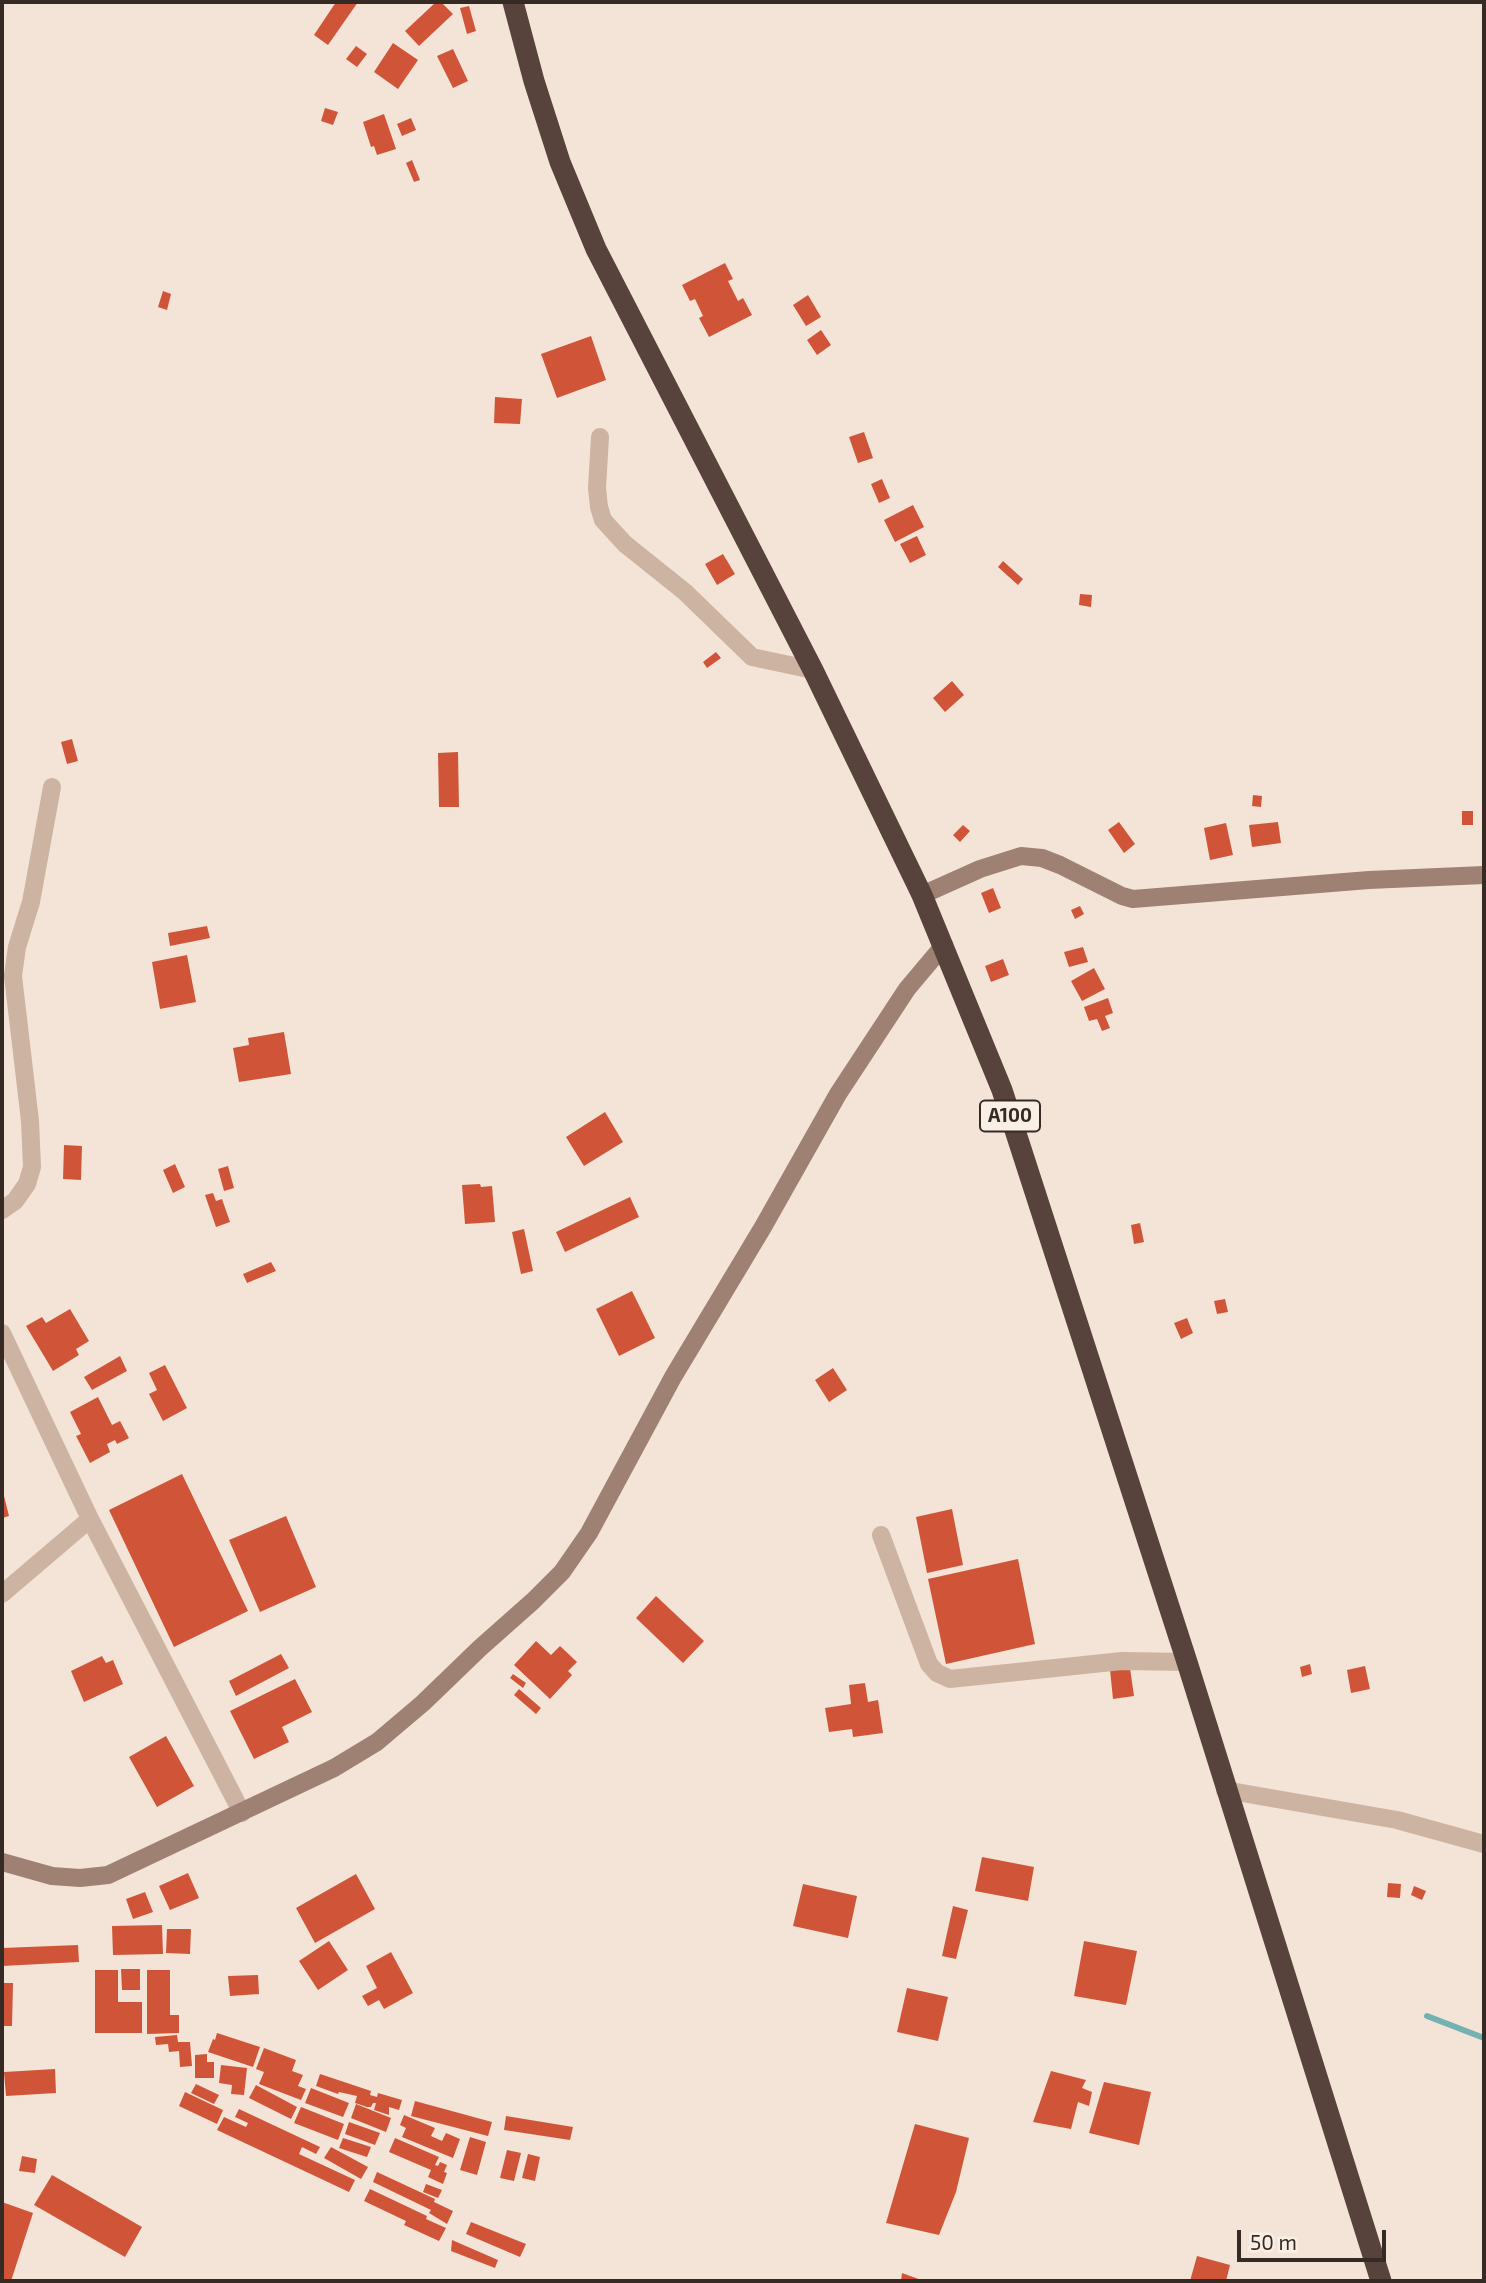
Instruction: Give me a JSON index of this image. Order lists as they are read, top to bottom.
{
  "streets": {
    "highway": ["A100"]
  },
  "scale_bar": "50 m"
}
